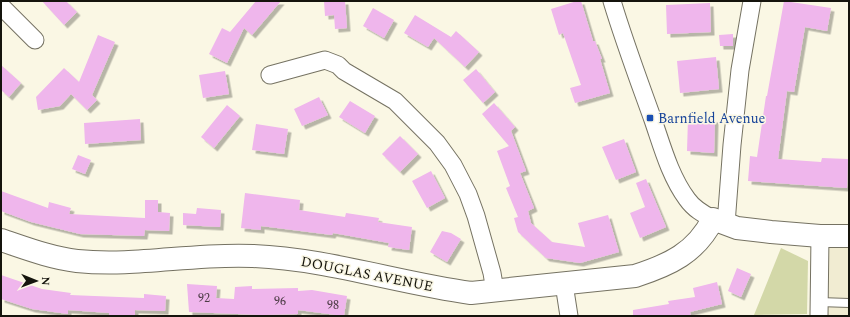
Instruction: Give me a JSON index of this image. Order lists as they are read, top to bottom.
{
  "streets": {
    "street": ["DOUGLAS AVENUE"]
  },
  "places": {
    "transit": ["Barnfield Avenue"]
  },
  "house_numbers": ["92", "96", "98"],
  "north": "right"
}
